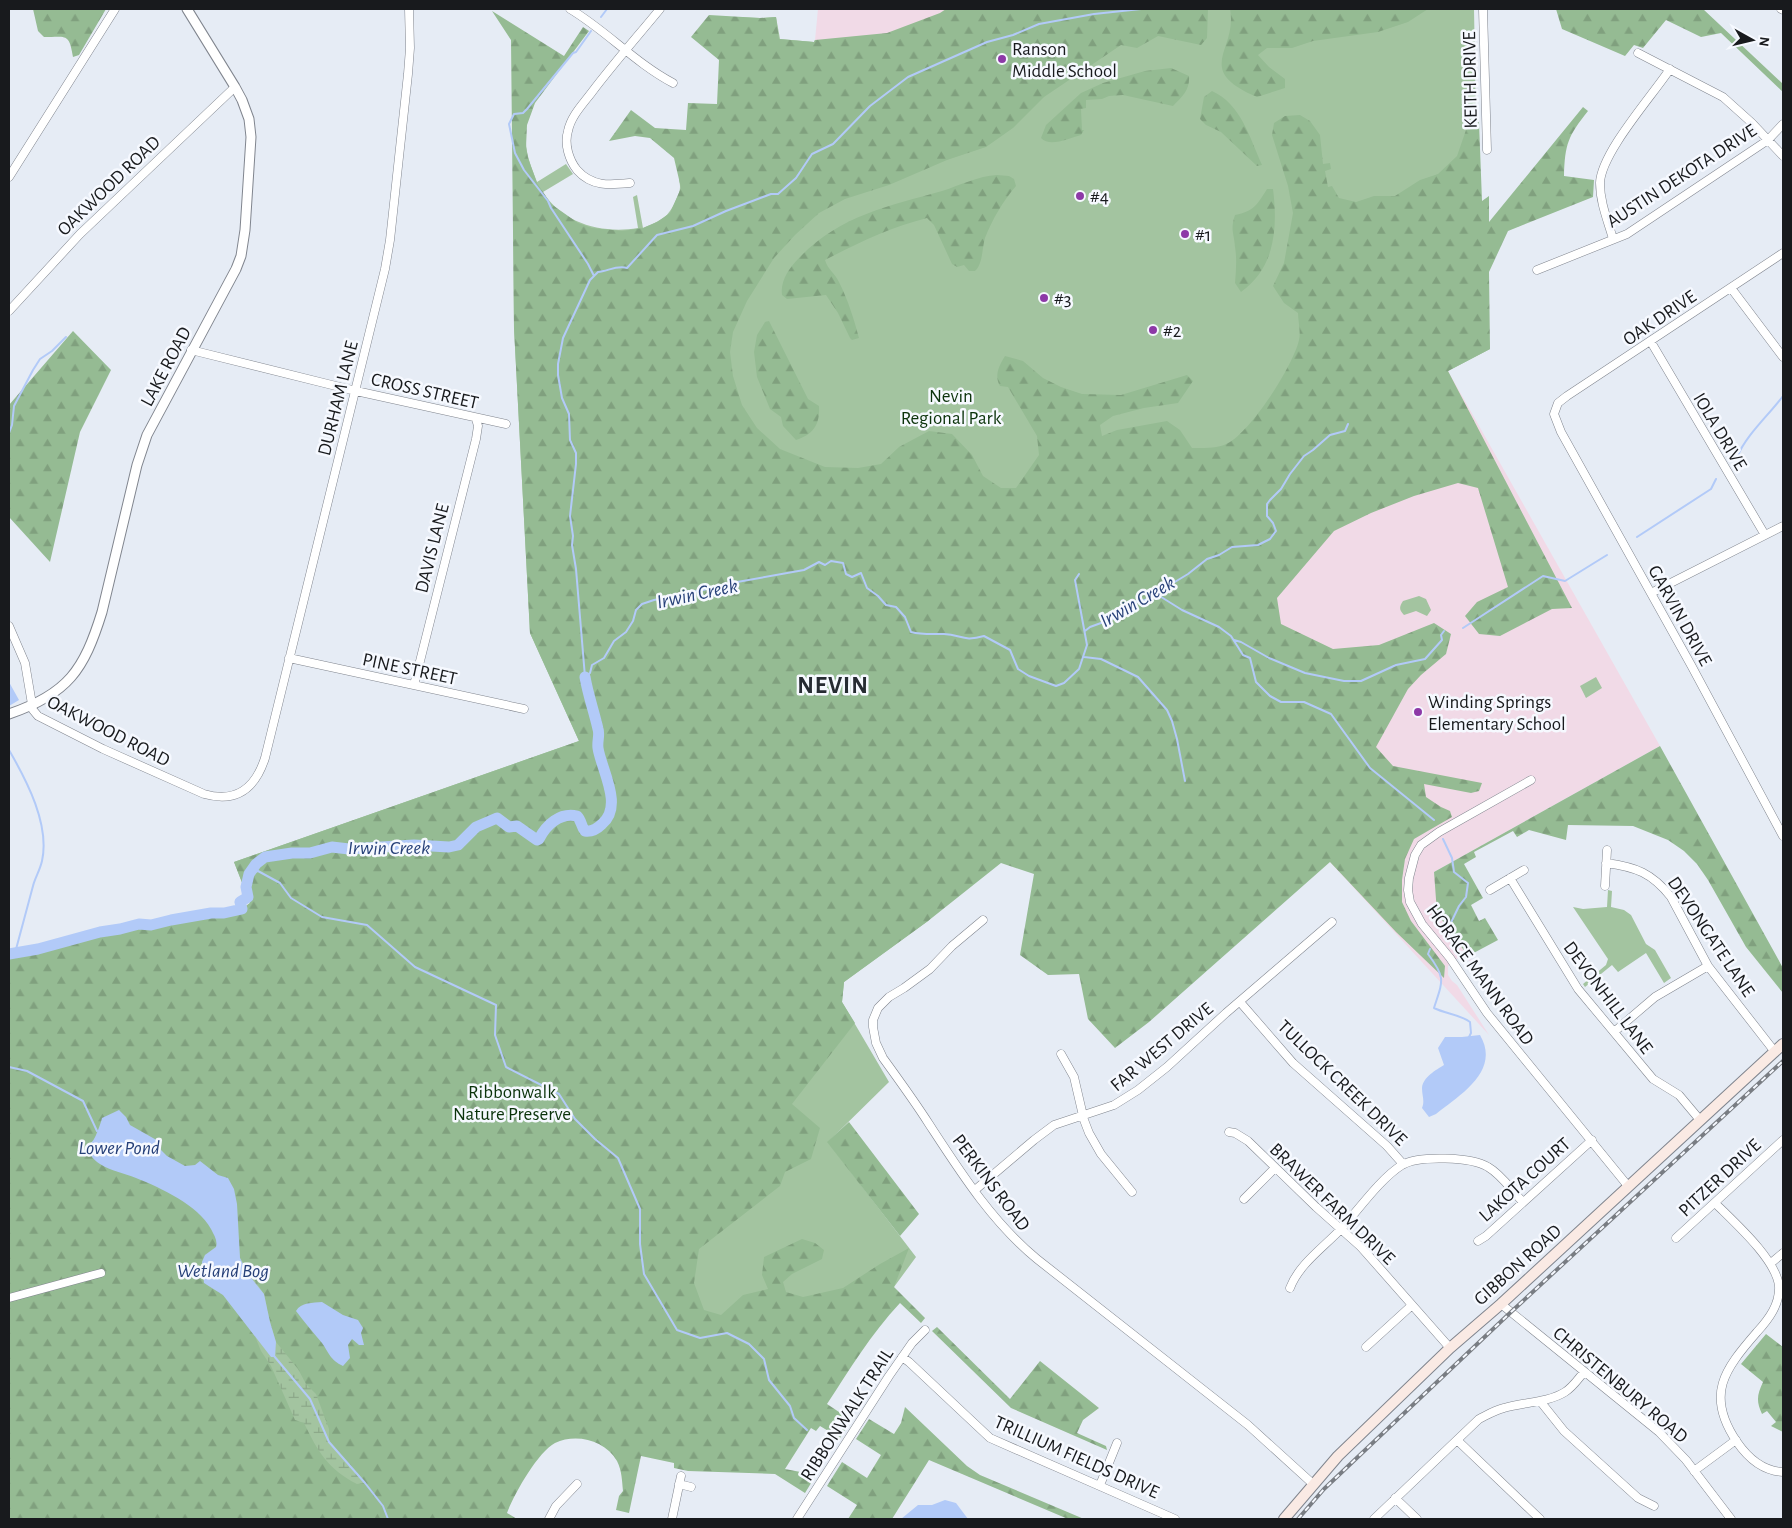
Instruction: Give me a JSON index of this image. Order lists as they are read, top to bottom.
{
  "streets": {
    "main road": ["GIBBON ROAD"],
    "street": [
      "KEITH DRIVE",
      "AUSTIN DEKOTA DRIVE",
      "OAKWOOD ROAD",
      "OAK DRIVE",
      "LAKE ROAD",
      "CROSS STREET",
      "DURHAM LANE",
      "IOLA DRIVE",
      "DAVIS LANE",
      "GARVIN DRIVE",
      "PINE STREET",
      "DEVONGATE LANE",
      "HORACE MANN ROAD",
      "DEVONHILL LANE",
      "FAR WEST DRIVE",
      "TULLOCK CREEK DRIVE",
      "PITZER DRIVE",
      "LAKOTA COURT",
      "PERKINS ROAD",
      "BRAWER FARM DRIVE",
      "CHRISTENBURY ROAD",
      "RIBBONWALK TRAIL",
      "TRILLIUM FIELDS DRIVE"
    ]
  },
  "crossings": [
    ["OAKWOOD ROAD", "LAKE ROAD"],
    ["OAKWOOD ROAD", "DURHAM LANE"],
    ["OAK DRIVE", "IOLA DRIVE"],
    ["OAK DRIVE", "GARVIN DRIVE"],
    ["LAKE ROAD", "CROSS STREET"],
    ["CROSS STREET", "DURHAM LANE"],
    ["CROSS STREET", "DAVIS LANE"],
    ["DURHAM LANE", "PINE STREET"],
    ["DAVIS LANE", "PINE STREET"],
    ["DEVONGATE LANE", "GIBBON ROAD"],
    ["HORACE MANN ROAD", "LAKOTA COURT"],
    ["HORACE MANN ROAD", "GIBBON ROAD"],
    ["DEVONHILL LANE", "GIBBON ROAD"],
    ["FAR WEST DRIVE", "TULLOCK CREEK DRIVE"],
    ["FAR WEST DRIVE", "PERKINS ROAD"],
    ["PERKINS ROAD", "GIBBON ROAD"],
    ["BRAWER FARM DRIVE", "GIBBON ROAD"],
    ["GIBBON ROAD", "CHRISTENBURY ROAD"],
    ["RIBBONWALK TRAIL", "TRILLIUM FIELDS DRIVE"]
  ],
  "districts": ["NEVIN"],
  "water": ["Irwin Creek", "Lower Pond", "Wetland Bog"],
  "parks": ["Nevin Regional Park", "Ribbonwalk Nature Preserve"],
  "places": [
    "Ranson Middle School",
    "#4",
    "#1",
    "#3",
    "#2",
    "Winding Springs Elementary School"
  ],
  "north": "right"
}
